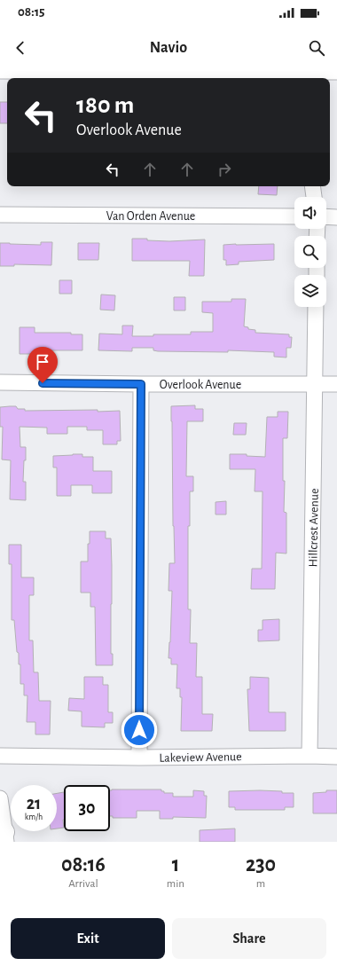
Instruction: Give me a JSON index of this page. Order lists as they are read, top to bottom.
{
  "streets": {
    "street": [
      "Van Orden Avenue",
      "Overlook Avenue",
      "Hillcrest Avenue",
      "Lakeview Avenue"
    ]
  },
  "crossings": [
    ["Overlook Avenue", "Hillcrest Avenue"],
    ["Hillcrest Avenue", "Lakeview Avenue"]
  ],
  "page": {
    "status": "08:15",
    "header": "Navio",
    "turn": ["180 m", "Overlook Avenue"],
    "speed": "21 km/h",
    "limit": "30",
    "eta": [
      "08:16",
      "Arrival",
      "1",
      "min",
      "230",
      "m"
    ],
    "buttons": ["Exit", "Share"]
  }
}
